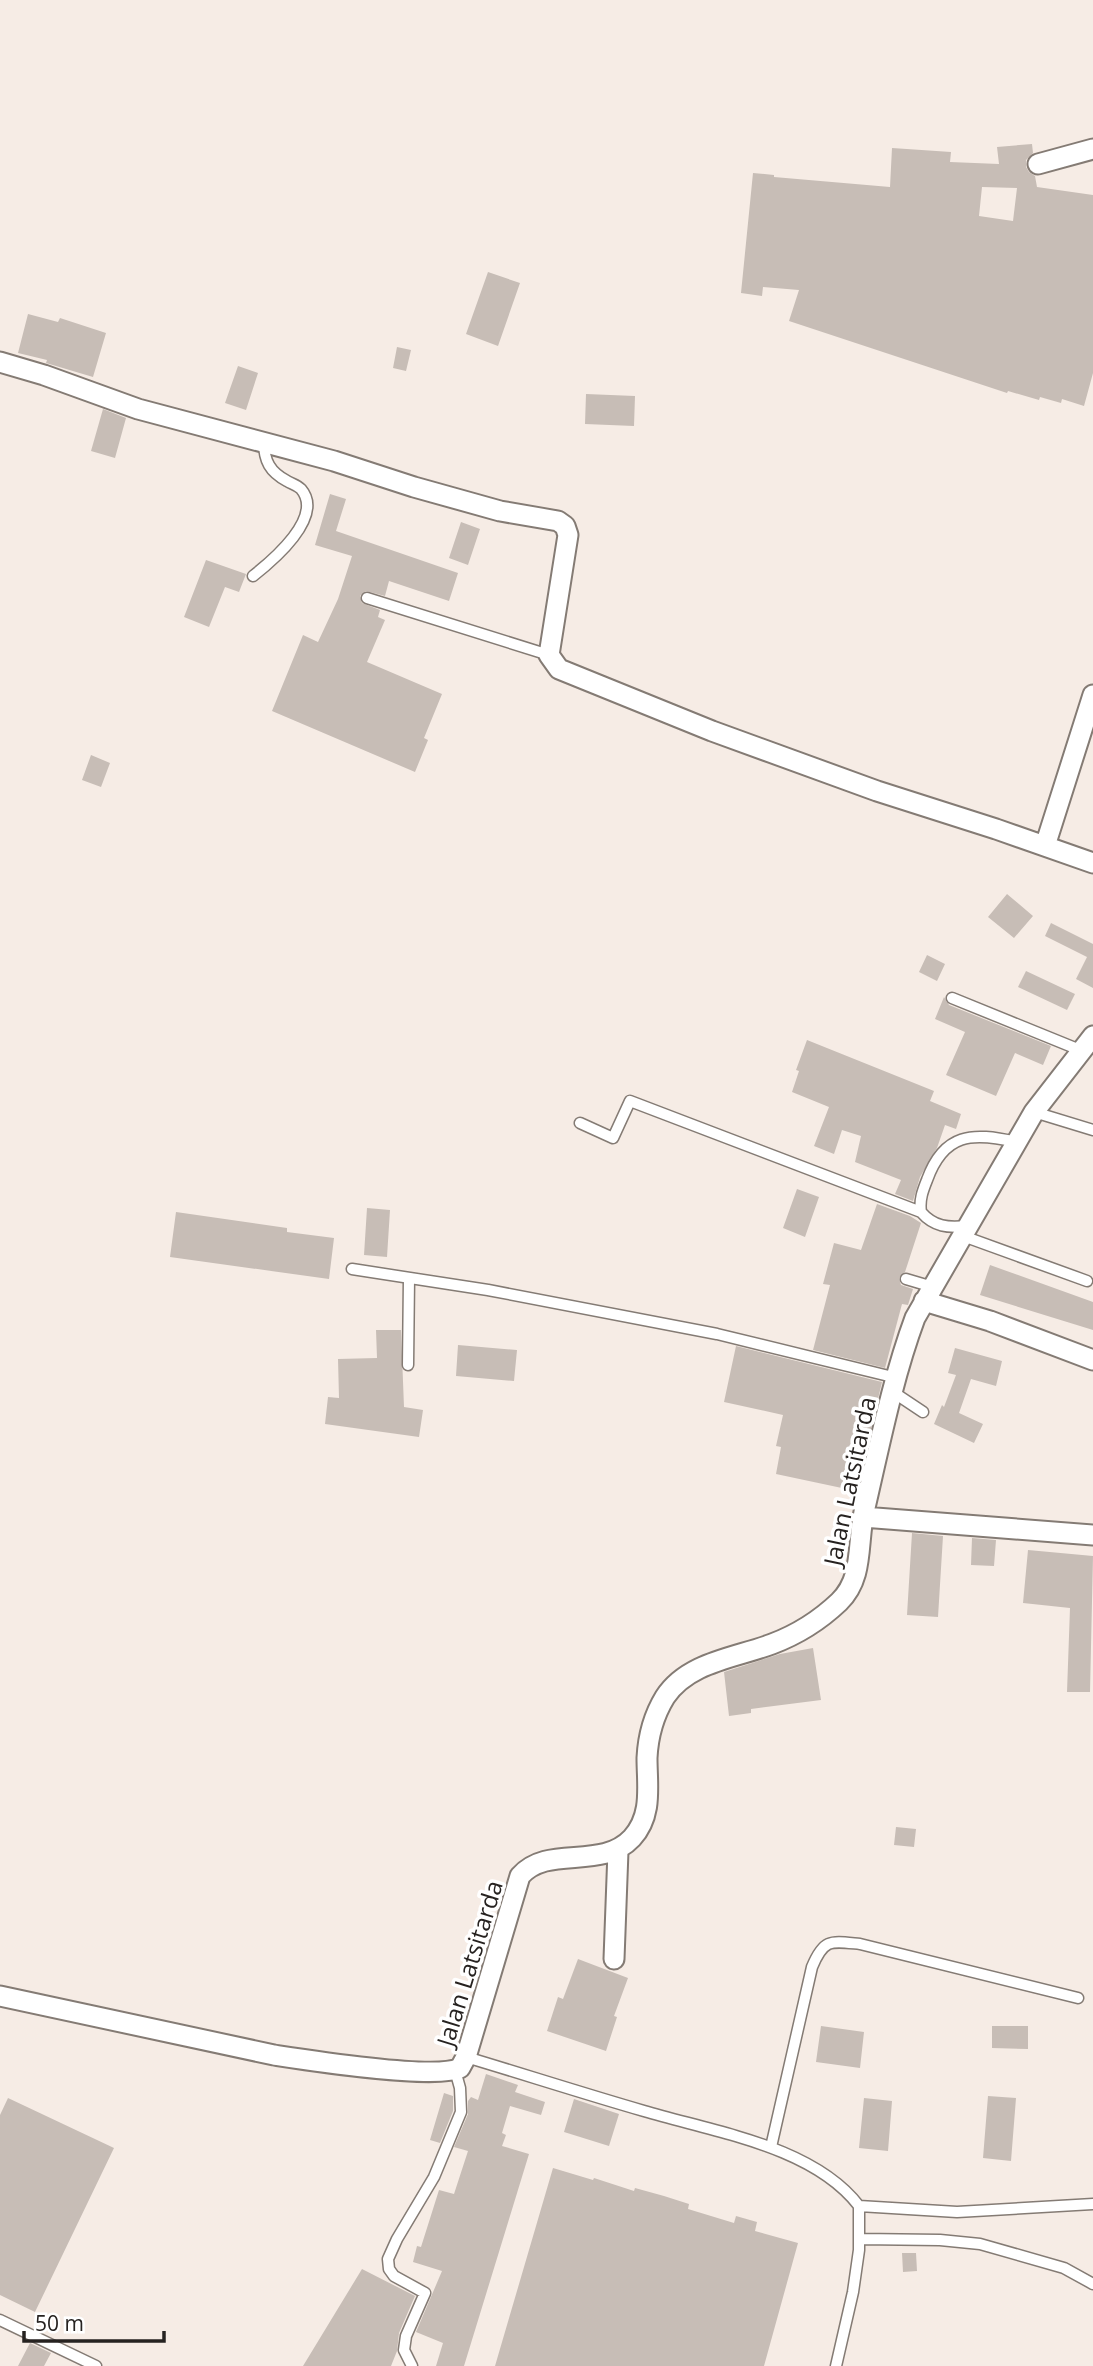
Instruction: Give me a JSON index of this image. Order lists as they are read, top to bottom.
{
  "streets": {
    "street": ["Jalan Latsitarda"]
  },
  "scale_bar": "50 m"
}
